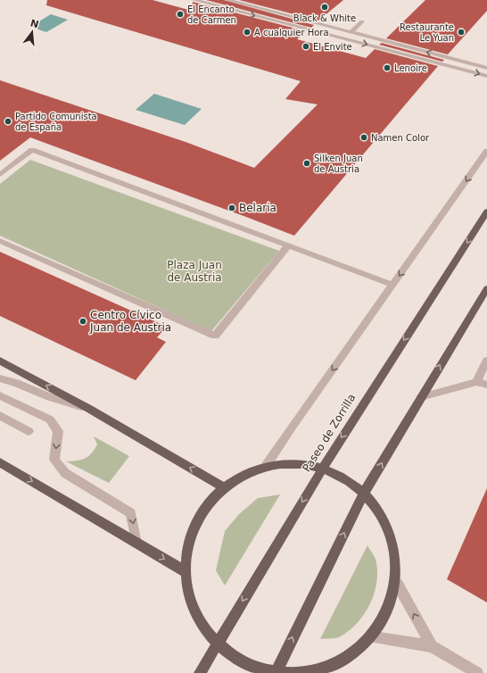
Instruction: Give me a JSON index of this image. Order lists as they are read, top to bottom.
{
  "streets": {
    "main road": ["Paseo de Zorrilla"]
  },
  "parks": ["Plaza Juan de Austria"],
  "places": [
    "Black & White",
    "El Encanto de Carmen",
    "A cualquier Hora",
    "Restaurante Le Yuan",
    "El Envite",
    "Lenoire",
    "Partido Comunista de España",
    "Namen Color",
    "Silken Juan de Austria",
    "Belaria",
    "Centro Cívico Juan de Austria"
  ],
  "north": "top"
}
